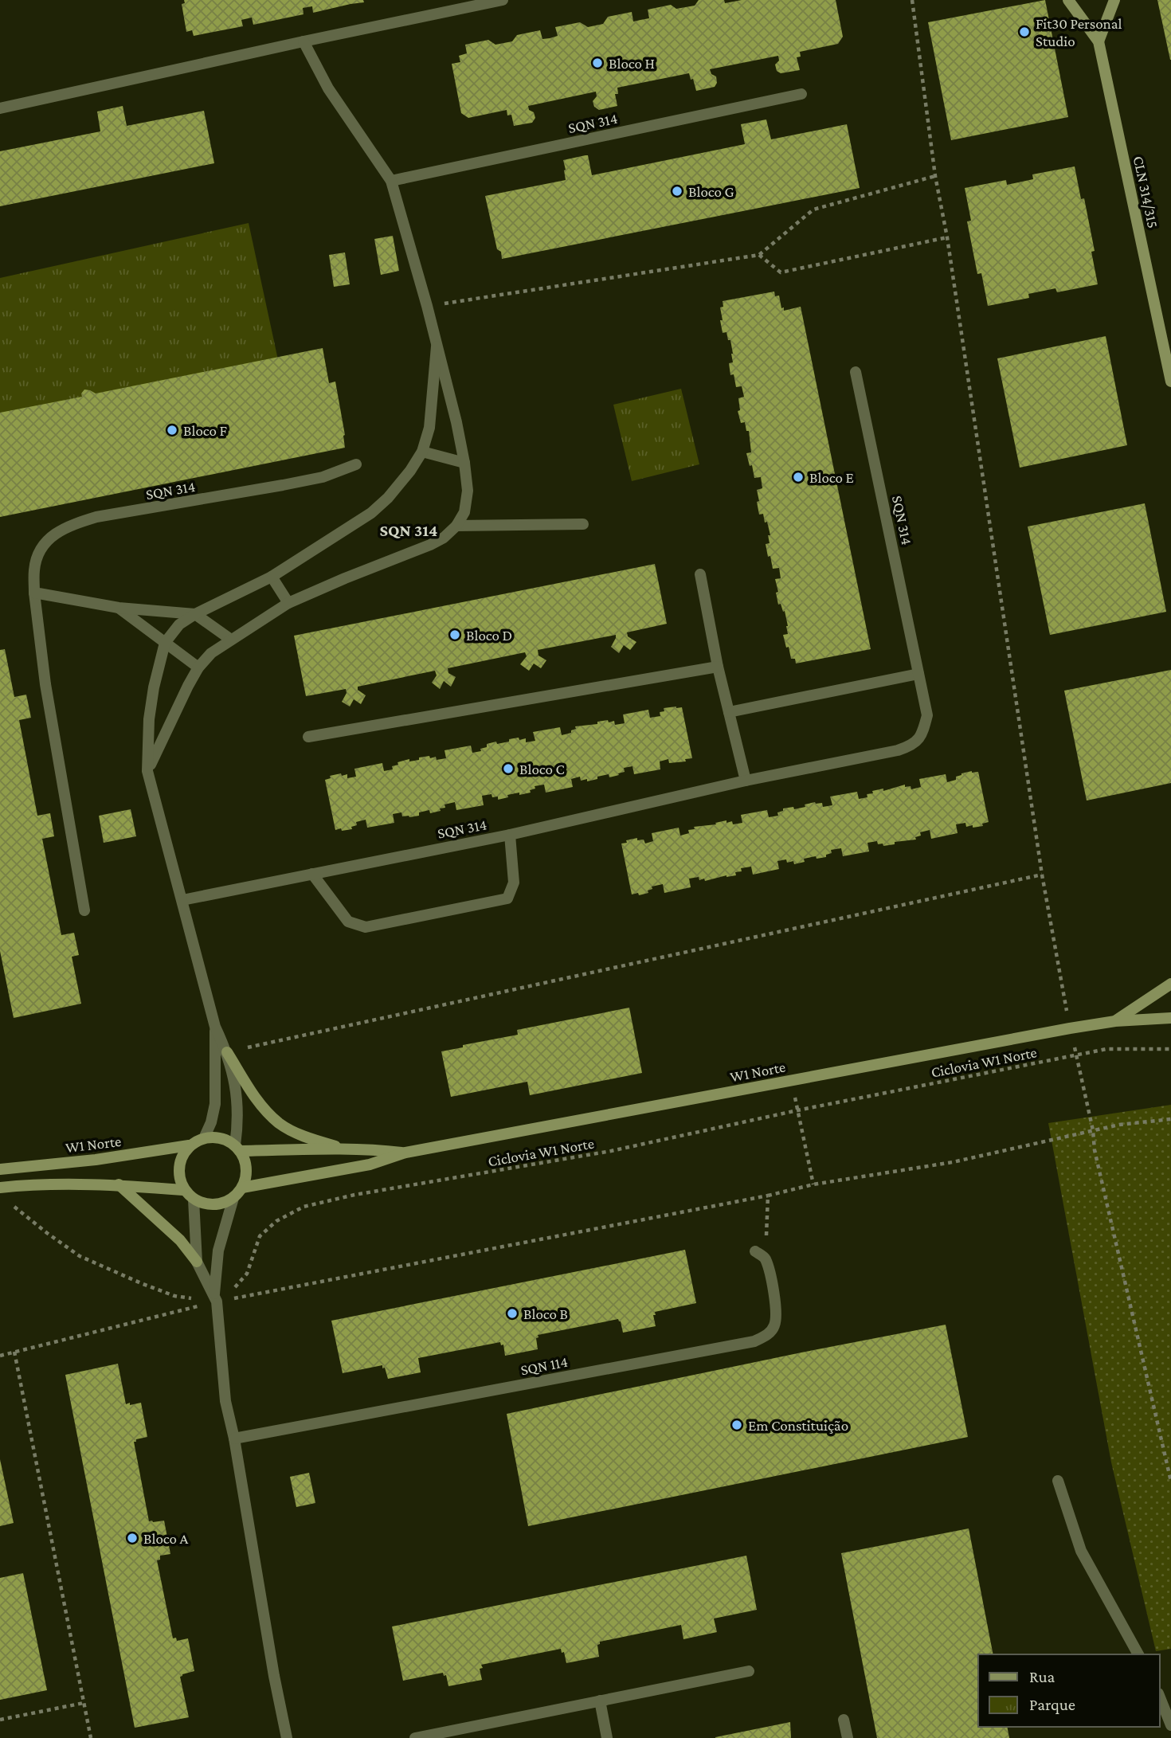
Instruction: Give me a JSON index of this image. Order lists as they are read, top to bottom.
{
  "streets": {
    "street": [
      "SQN 314",
      "CLN 314/315",
      "W1 Norte",
      "SQN 114"
    ],
    "path": ["Ciclovia W1 Norte"]
  },
  "districts": ["SQN 314"],
  "places": [
    "Fit30 Personal Studio",
    "Bloco H",
    "Bloco G",
    "Bloco F",
    "Bloco E",
    "Bloco D",
    "Bloco C",
    "Bloco B",
    "Em Constituição",
    "Bloco A"
  ],
  "legend": ["Rua", "Parque"]
}
